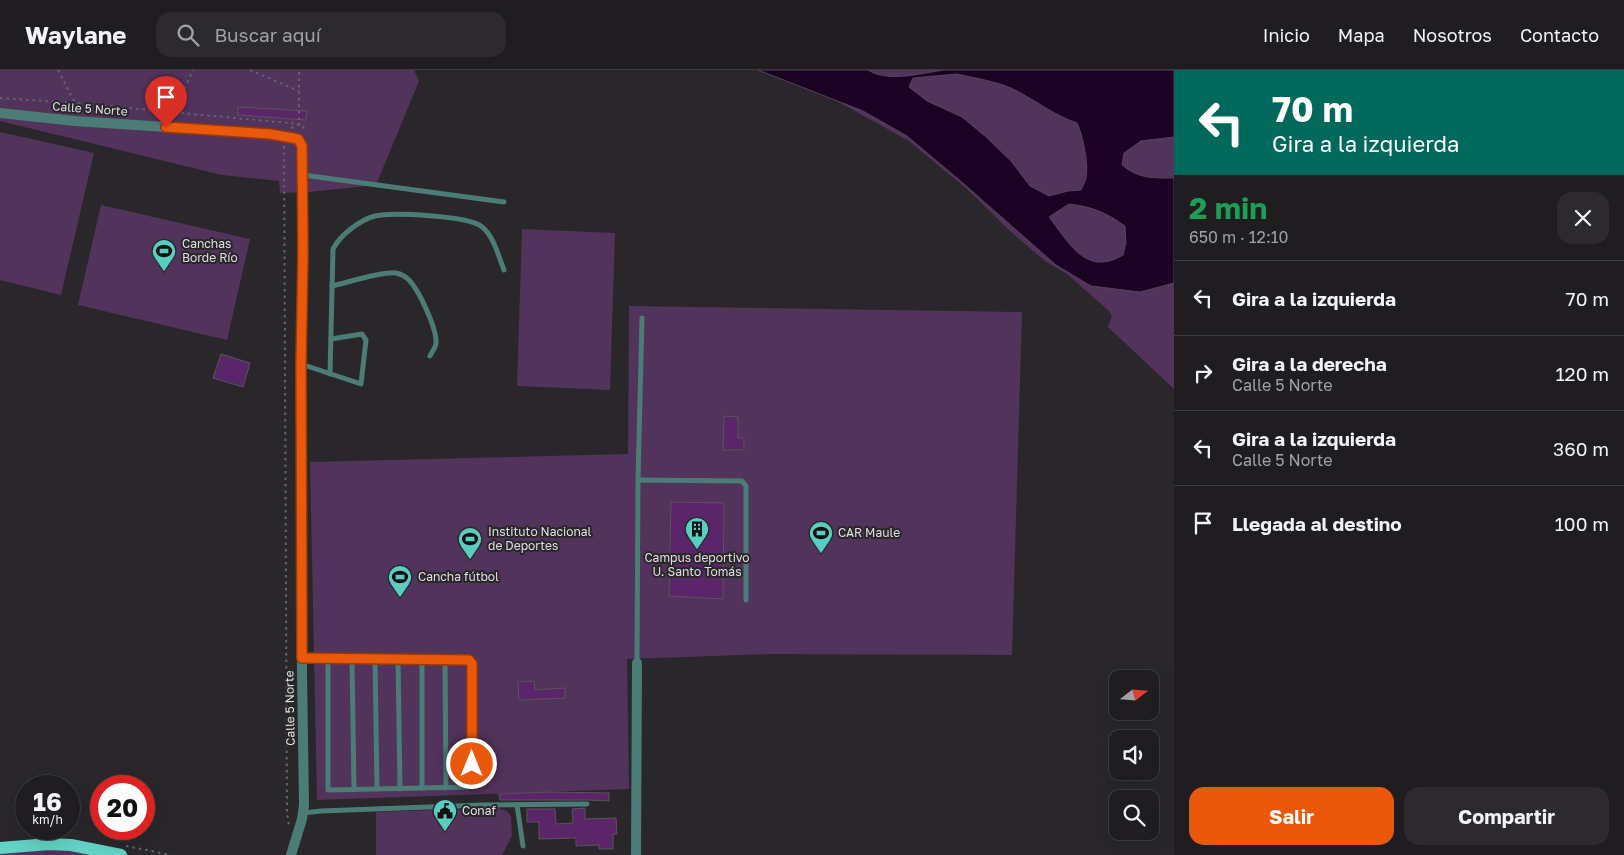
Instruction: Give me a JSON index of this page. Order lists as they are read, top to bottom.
{
  "streets": {
    "street": ["Calle 5 Norte"]
  },
  "places": {
    "sports": [
      "Canchas Borde Río",
      "CAR Maule",
      "Instituto Nacional de Deportes",
      "Cancha fútbol"
    ],
    "building": ["Campus deportivo U. Santo Tomás"],
    "public building": ["Conaf"]
  },
  "north": "right",
  "page": {
    "header": "Waylane",
    "search": "Buscar aquí",
    "nav": [
      "Inicio",
      "Mapa",
      "Nosotros",
      "Contacto"
    ],
    "turn": ["70 m", "Gira a la izquierda"],
    "heading": ["2 min", "650 m · 12:10"],
    "list": [
      {
        "name": "Gira a la izquierda",
        "value": "70 m"
      },
      {
        "name": "Gira a la derecha",
        "note": "Calle 5 Norte",
        "value": "120 m"
      },
      {
        "name": "Gira a la izquierda",
        "note": "Calle 5 Norte",
        "value": "360 m"
      },
      {
        "name": "Llegada al destino",
        "value": "100 m"
      }
    ],
    "speed": "16 km/h",
    "limit": "20",
    "buttons": ["Salir", "Compartir"]
  }
}
